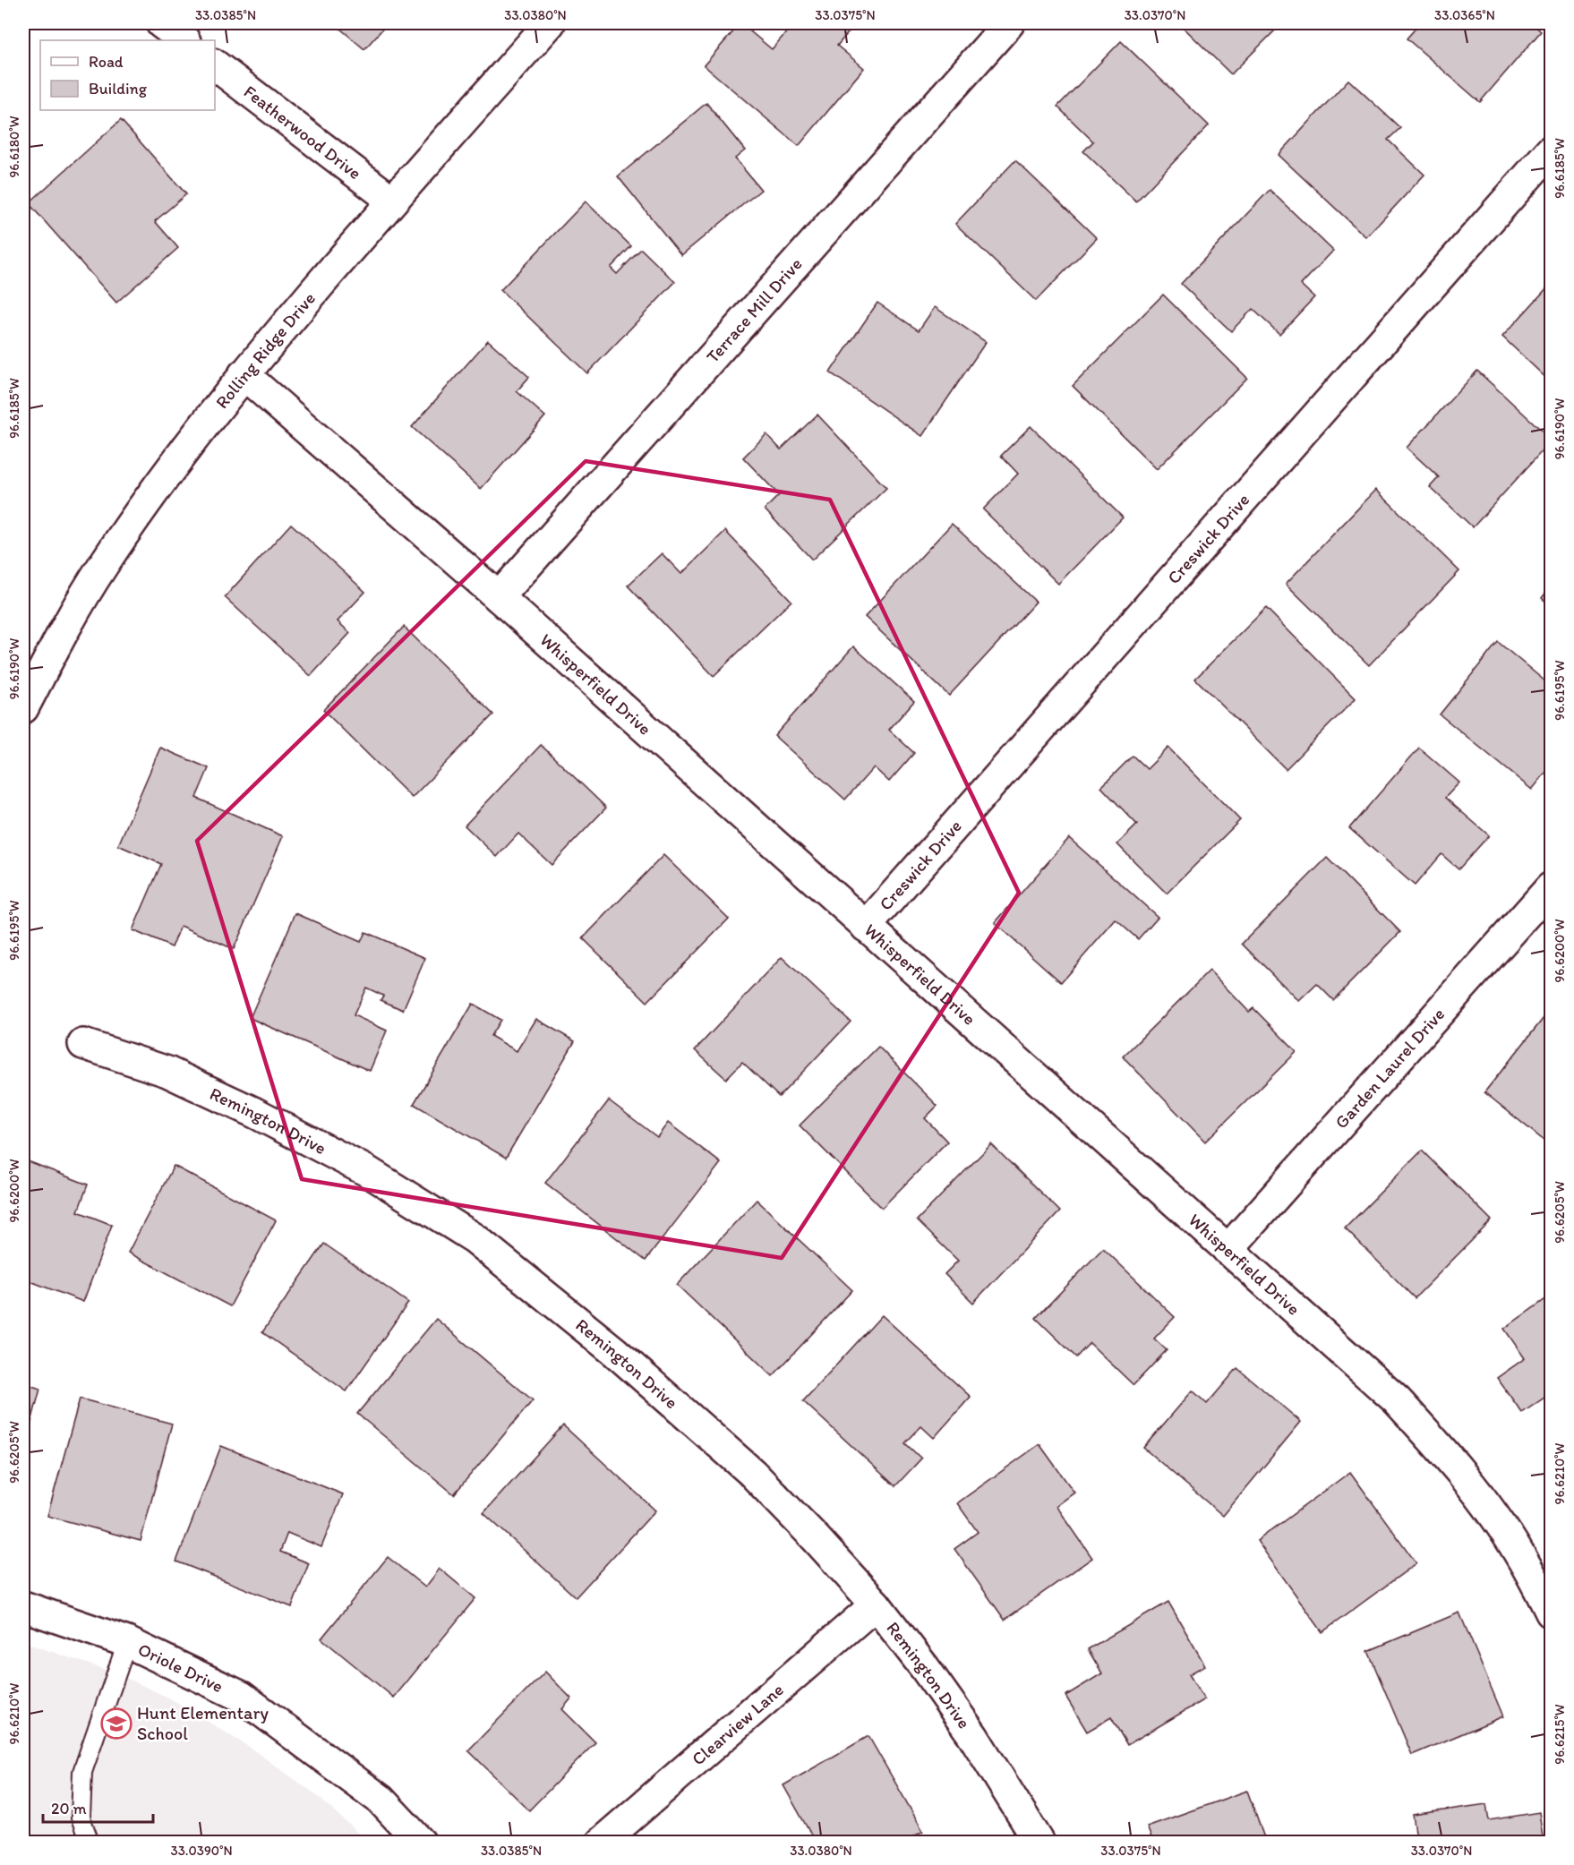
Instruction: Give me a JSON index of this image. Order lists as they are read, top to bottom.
{
  "streets": {
    "street": [
      "Featherwood Drive",
      "Terrace Mill Drive",
      "Rolling Ridge Drive",
      "Creswick Drive",
      "Whisperfield Drive",
      "Garden Laurel Drive",
      "Remington Drive",
      "Oriole Drive",
      "Clearview Lane"
    ]
  },
  "crossings": [
    ["Featherwood Drive", "Rolling Ridge Drive"],
    ["Terrace Mill Drive", "Whisperfield Drive"],
    ["Rolling Ridge Drive", "Whisperfield Drive"],
    ["Creswick Drive", "Whisperfield Drive"],
    ["Whisperfield Drive", "Garden Laurel Drive"],
    ["Remington Drive", "Clearview Lane"]
  ],
  "places": {
    "school or university": ["Hunt Elementary School"]
  },
  "legend": ["Road", "Building"],
  "scale_bar": "20 m",
  "coordinates": [
    "33.0385°N",
    "33.0380°N",
    "33.0375°N",
    "33.0370°N",
    "33.0365°N",
    "96.6180°W",
    "96.6185°W",
    "96.6190°W",
    "96.6195°W",
    "96.6200°W",
    "96.6205°W",
    "96.6210°W",
    "96.6215°W",
    "33.0390°N"
  ]
}
